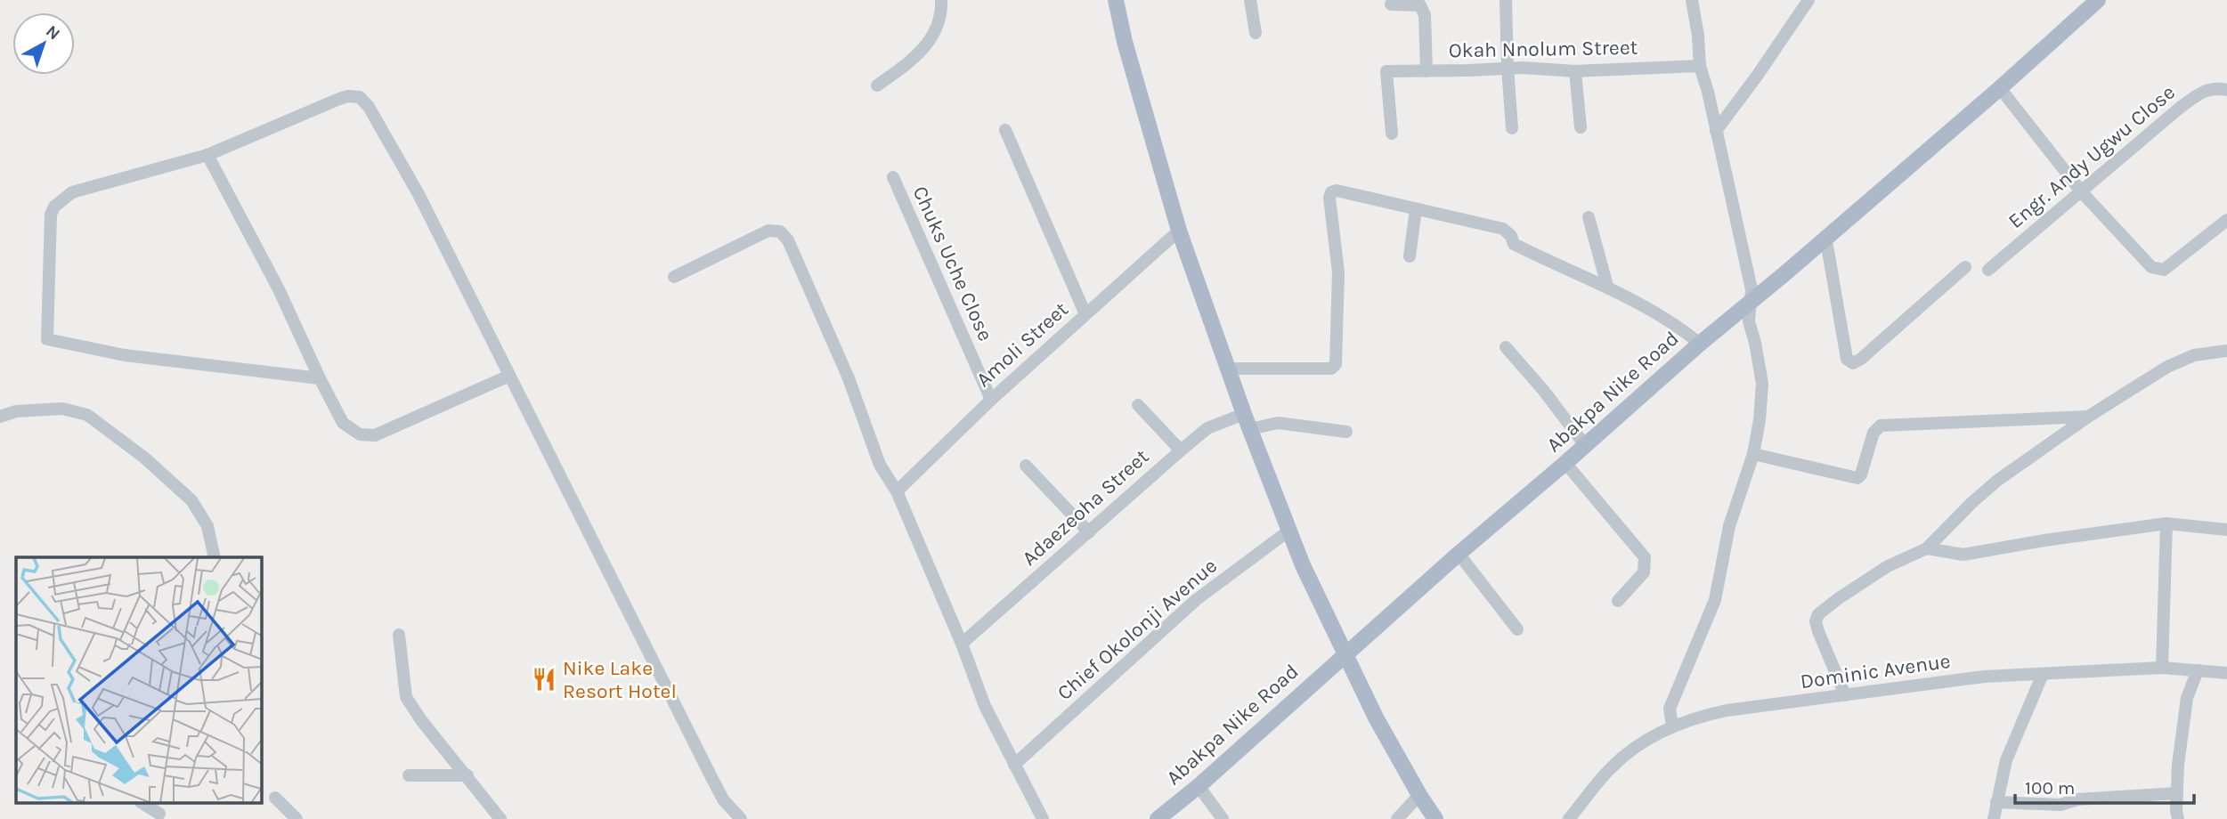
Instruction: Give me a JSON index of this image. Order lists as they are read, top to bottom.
{
  "streets": {
    "main road": ["Abakpa Nike Road"],
    "street": [
      "Okah Nnolum Street",
      "Engr. Andy Ugwu Close",
      "Chuks Uche Close",
      "Amoli Street",
      "Adaezeoha Street",
      "Chief Okolonji Avenue",
      "Dominic Avenue"
    ]
  },
  "crossings": [
    ["Chuks Uche Close", "Amoli Street"]
  ],
  "places": {
    "restaurant": ["Nike Lake Resort Hotel"]
  },
  "scale_bar": "100 m",
  "north": "top right"
}
